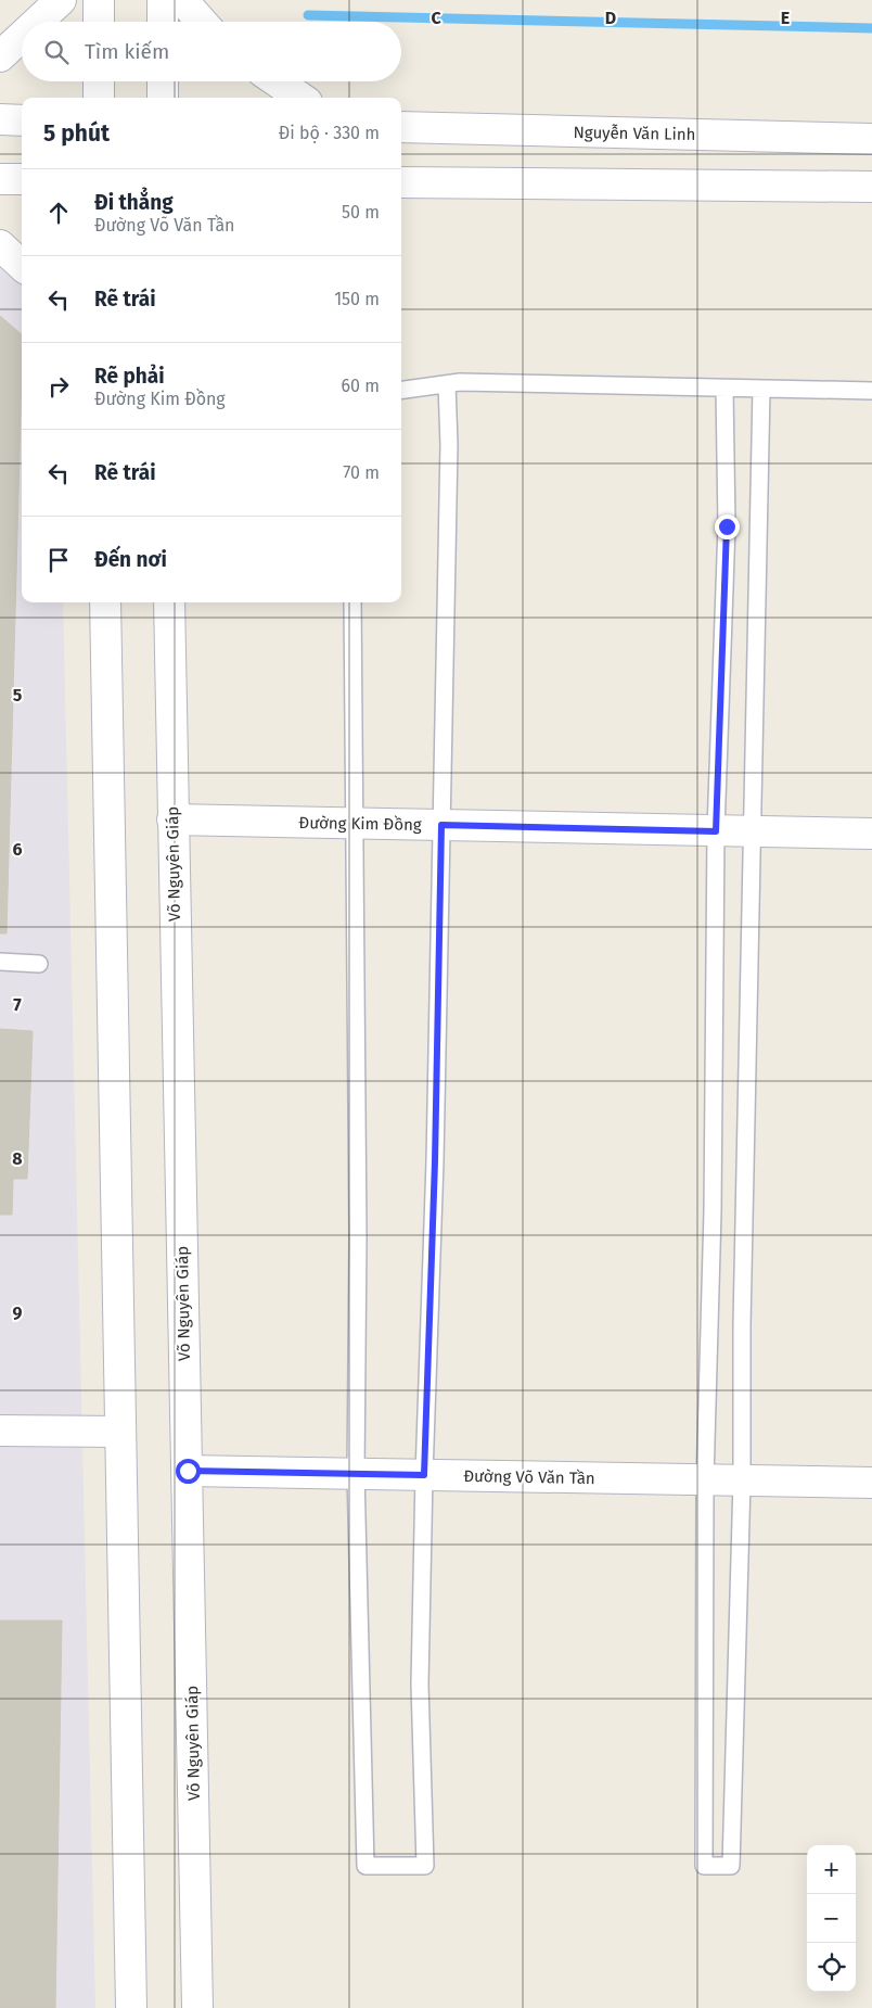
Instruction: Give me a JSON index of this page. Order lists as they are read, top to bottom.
{
  "streets": {
    "main road": [
      "Nguyễn Văn Linh",
      "Đường Kim Đồng",
      "Võ Nguyên Giáp",
      "Đường Võ Văn Tần"
    ]
  },
  "crossings": [
    ["Đường Kim Đồng", "Võ Nguyên Giáp"],
    ["Võ Nguyên Giáp", "Đường Võ Văn Tần"]
  ],
  "page": {
    "search": "Tìm kiếm",
    "heading": ["5 phút", "Đi bộ · 330 m"],
    "list": [
      ["Đi thẳng", "Đường Võ Văn Tần", "50 m"],
      ["Rẽ trái", "150 m"],
      ["Rẽ phải", "Đường Kim Đồng", "60 m"],
      ["Rẽ trái", "70 m"],
      "Đến nơi"
    ],
    "map_buttons": ["+", "−"]
  },
  "grid": {
    "columns": ["C", "D", "E"],
    "rows": [
      "5",
      "6",
      "7",
      "8",
      "9"
    ]
  }
}
